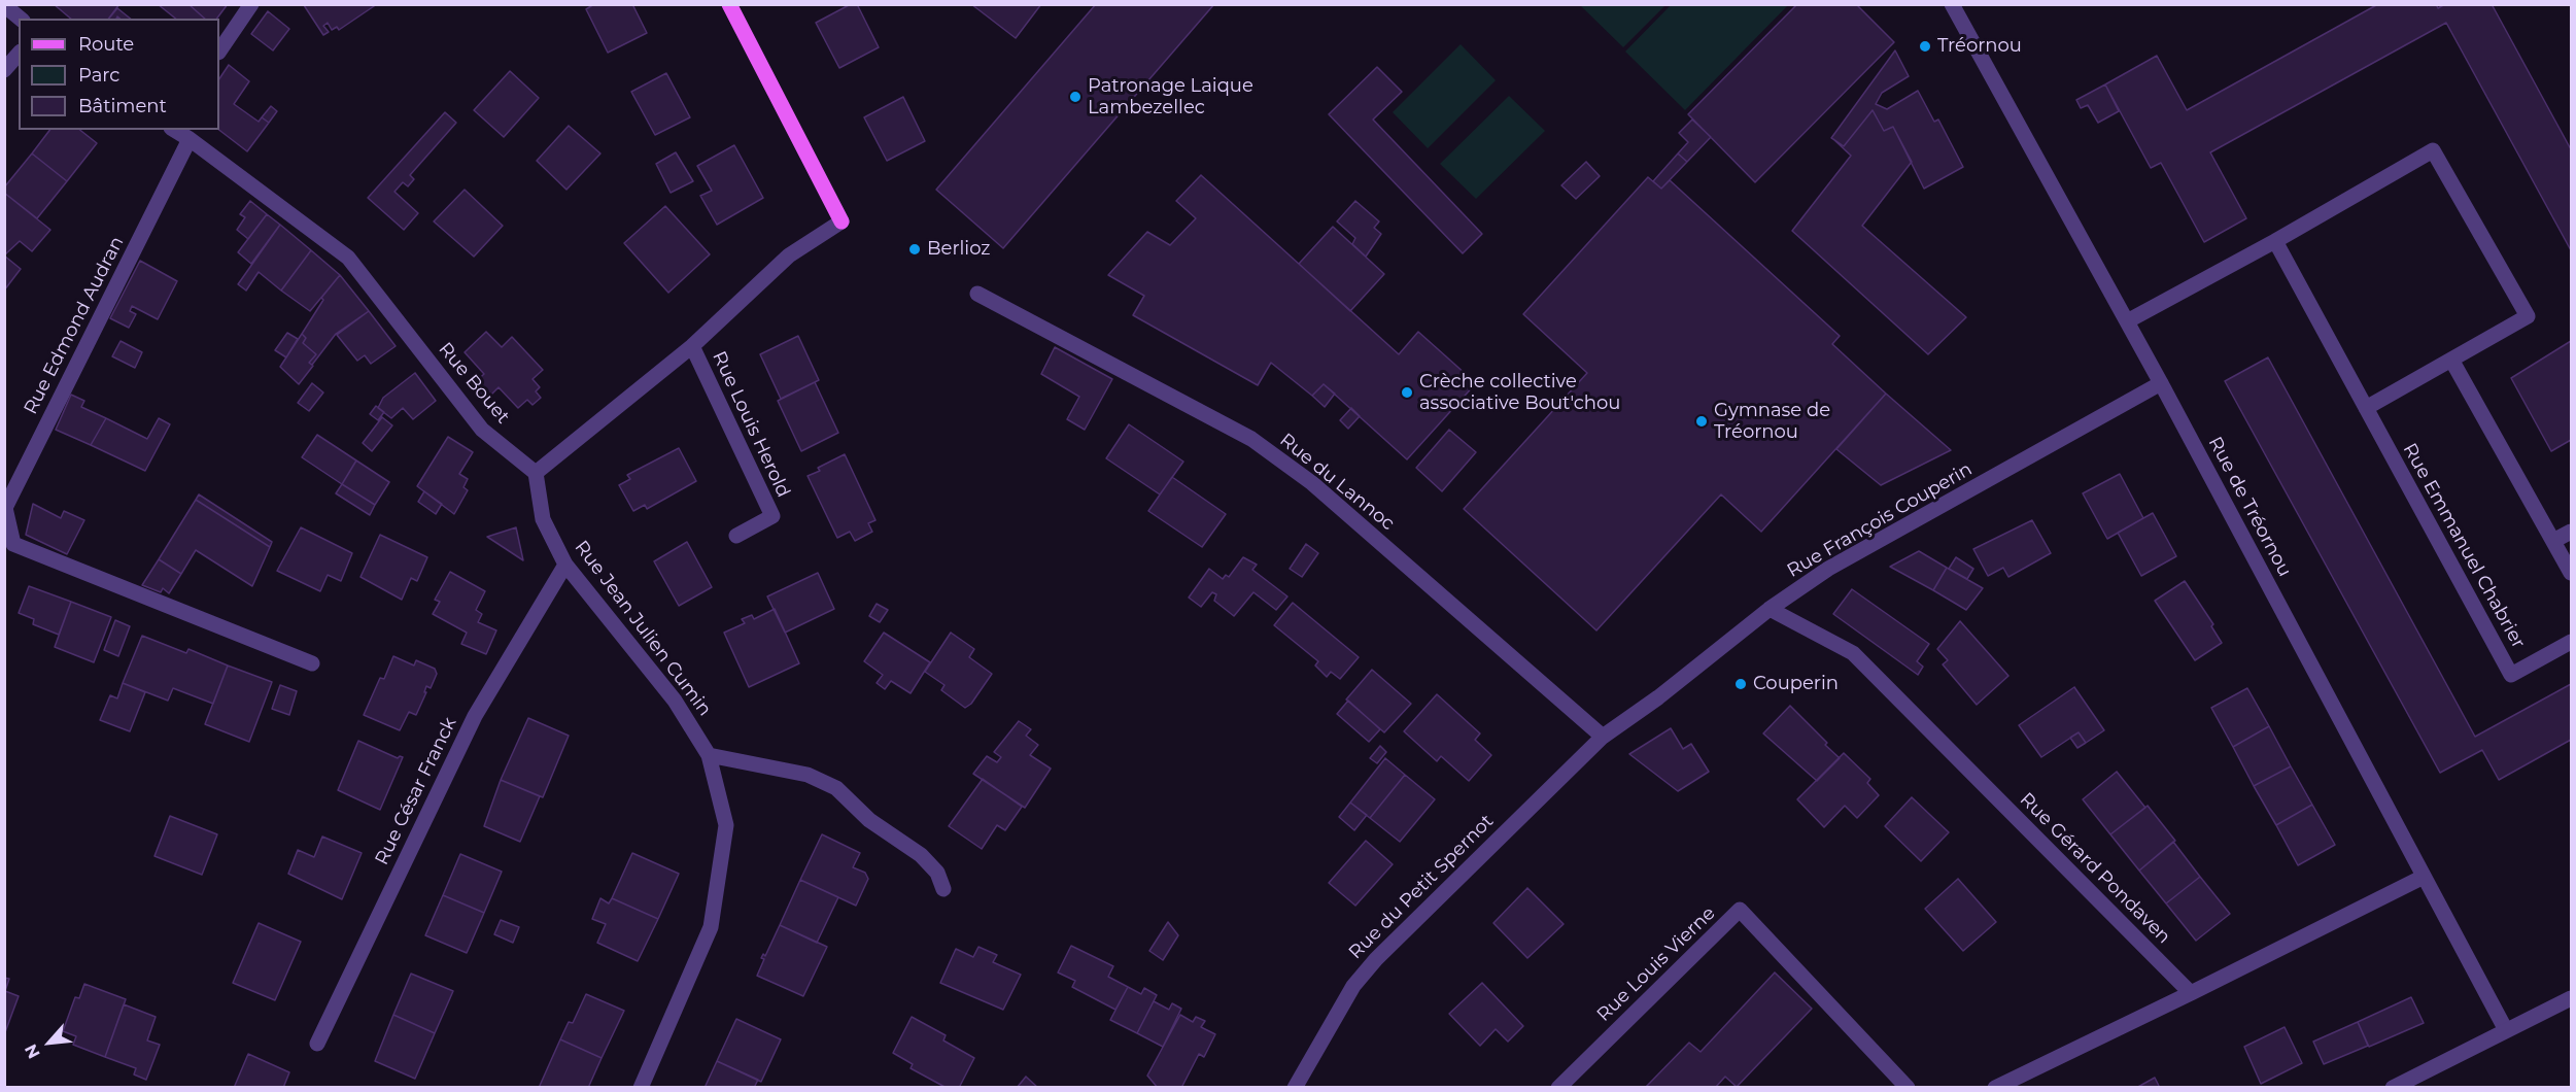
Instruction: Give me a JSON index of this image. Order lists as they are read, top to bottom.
{
  "streets": {
    "street": [
      "Rue Edmond Audran",
      "Rue Bouet",
      "Rue Louis Herold",
      "Rue du Lannoc",
      "Rue de Tréornou",
      "Rue François Couperin",
      "Rue Emmanuel Chabrier",
      "Rue Jean Julien Cumin",
      "Rue César Franck",
      "Rue Gérard Pondaven",
      "Rue du Petit Spernot",
      "Rue Louis Vierne"
    ]
  },
  "crossings": [
    ["Rue Edmond Audran", "Rue Bouet"],
    ["Rue Bouet", "Rue Jean Julien Cumin"],
    ["Rue du Lannoc", "Rue François Couperin"],
    ["Rue du Lannoc", "Rue du Petit Spernot"],
    ["Rue de Tréornou", "Rue François Couperin"],
    ["Rue François Couperin", "Rue Gérard Pondaven"],
    ["Rue François Couperin", "Rue du Petit Spernot"],
    ["Rue Jean Julien Cumin", "Rue César Franck"]
  ],
  "places": [
    "Tréornou",
    "Patronage Laique Lambezellec",
    "Berlioz",
    "Crèche collective associative Bout'chou",
    "Gymnase de Tréornou",
    "Couperin"
  ],
  "legend": ["Route", "Parc", "Bâtiment"],
  "north": "bottom left"
}
